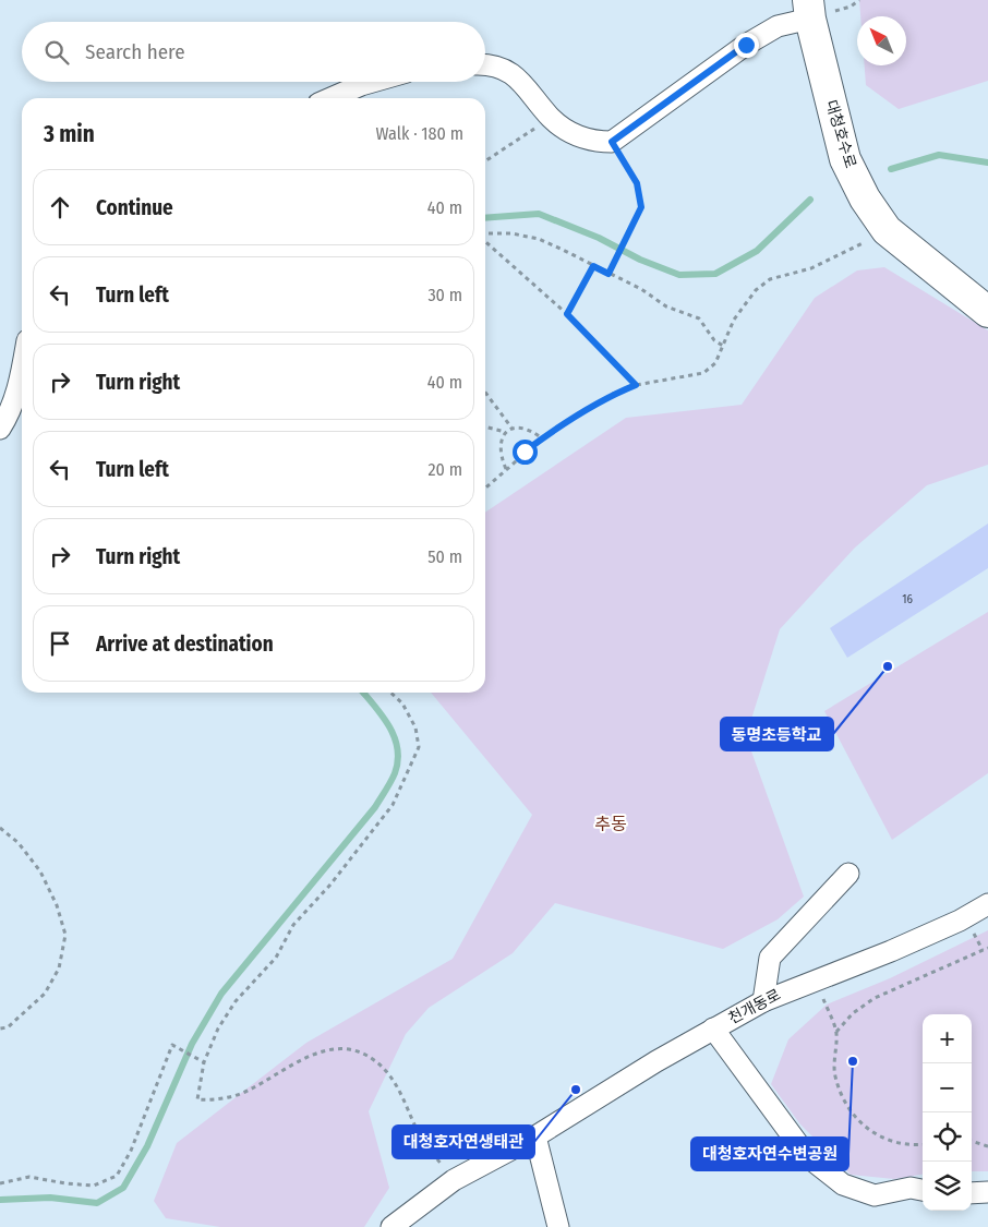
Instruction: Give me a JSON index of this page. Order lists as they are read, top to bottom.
{
  "streets": {
    "street": ["대청호수로", "천개동로"]
  },
  "districts": ["추동"],
  "places": ["동명초등학교", "대청호자연수변공원", "대청호자연생태관"],
  "house_numbers": ["16"],
  "north": "top left",
  "page": {
    "search": "Search here",
    "heading": ["3 min", "Walk · 180 m"],
    "list": [
      ["Continue", "40 m"],
      ["Turn left", "30 m"],
      ["Turn right", "40 m"],
      ["Turn left", "20 m"],
      ["Turn right", "50 m"],
      "Arrive at destination"
    ],
    "map_buttons": ["+", "−"]
  }
}
